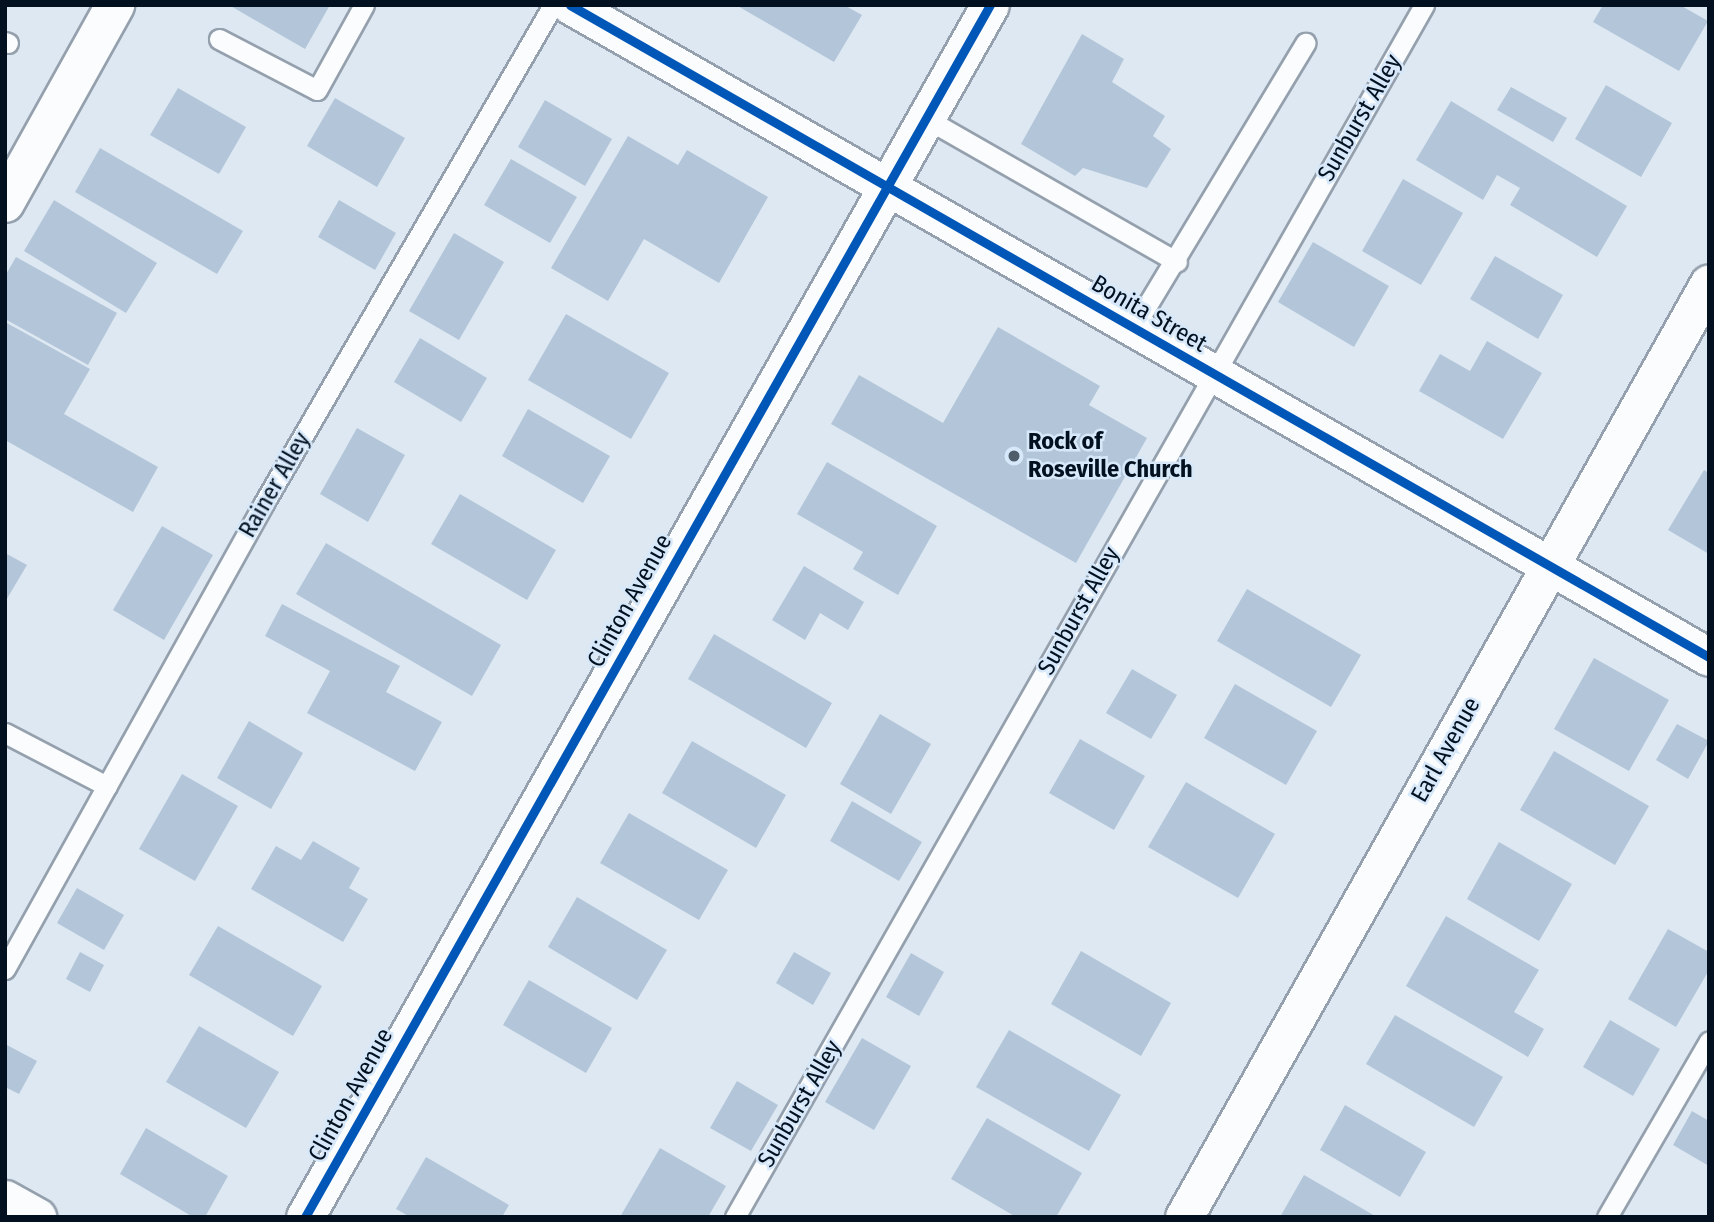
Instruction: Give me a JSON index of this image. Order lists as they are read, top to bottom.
{
  "streets": {
    "street": ["Bonita Street", "Clinton Avenue", "Earl Avenue"],
    "lane": ["Sunburst Alley", "Rainer Alley"]
  },
  "crossings": [
    ["Sunburst Alley", "Bonita Street"],
    ["Bonita Street", "Clinton Avenue"],
    ["Bonita Street", "Earl Avenue"]
  ],
  "places": ["Rock of Roseville Church"]
}
